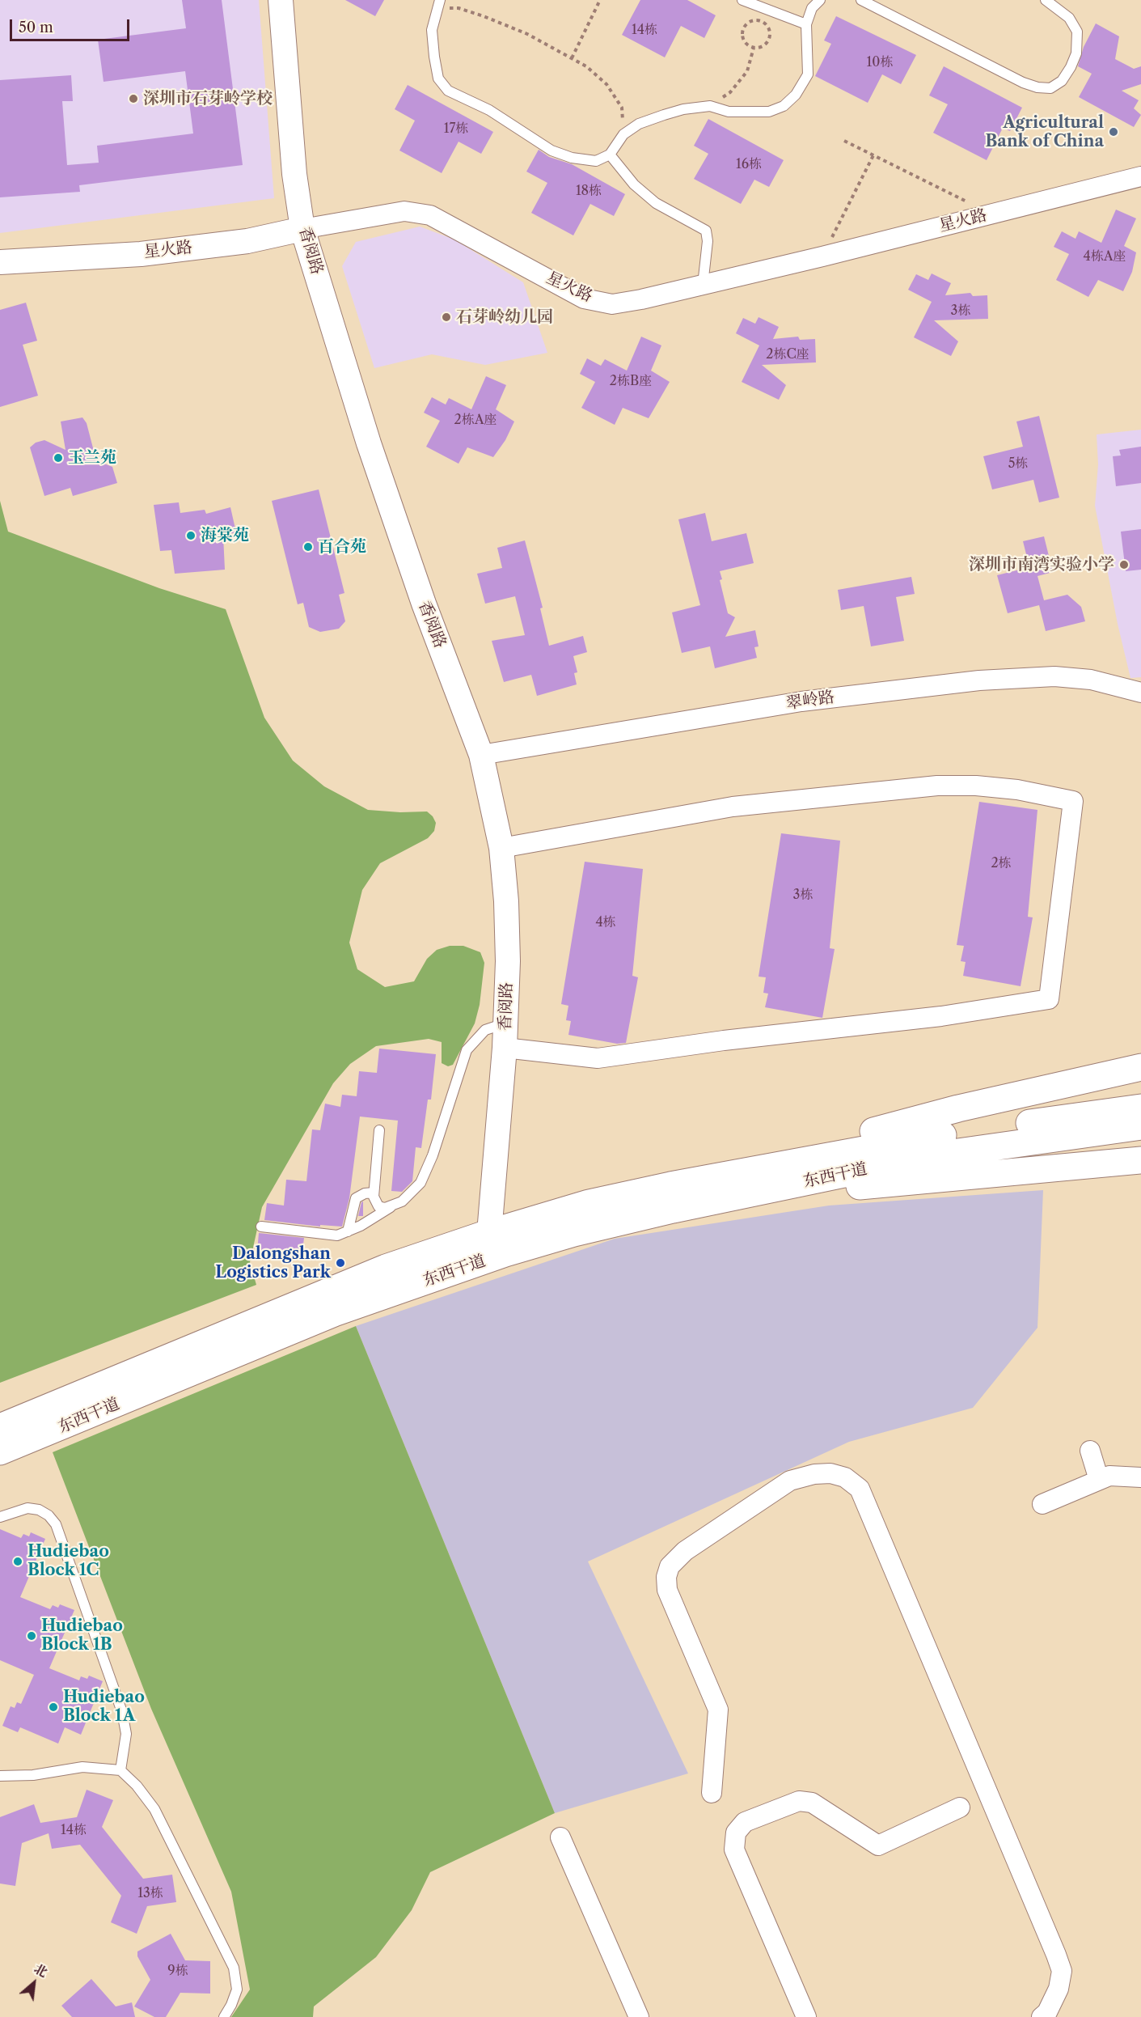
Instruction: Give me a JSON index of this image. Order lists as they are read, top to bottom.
{
  "streets": {
    "main road": ["东西干道"],
    "street": ["星火路", "香阅路", "翠岭路"]
  },
  "crossings": [
    ["星火路", "香阅路"],
    ["香阅路", "翠岭路"],
    ["香阅路", "东西干道"]
  ],
  "places": [
    "深圳市石芽岭学校",
    "Agricultural Bank of China",
    "石芽岭幼儿园",
    "玉兰苑",
    "海棠苑",
    "百合苑",
    "深圳市南湾实验小学",
    "Dalongshan Logistics Park",
    "Hudiebao Block 1C",
    "Hudiebao Block 1B",
    "Hudiebao Block 1A"
  ],
  "house_numbers": [
    "14栋",
    "10栋",
    "17栋",
    "16栋",
    "18栋",
    "4栋A座",
    "3栋",
    "2栋C座",
    "2栋B座",
    "2栋A座",
    "5栋",
    "2栋",
    "3栋",
    "4栋",
    "14栋",
    "13栋",
    "9栋"
  ],
  "scale_bar": "50 m",
  "north": "top right"
}
